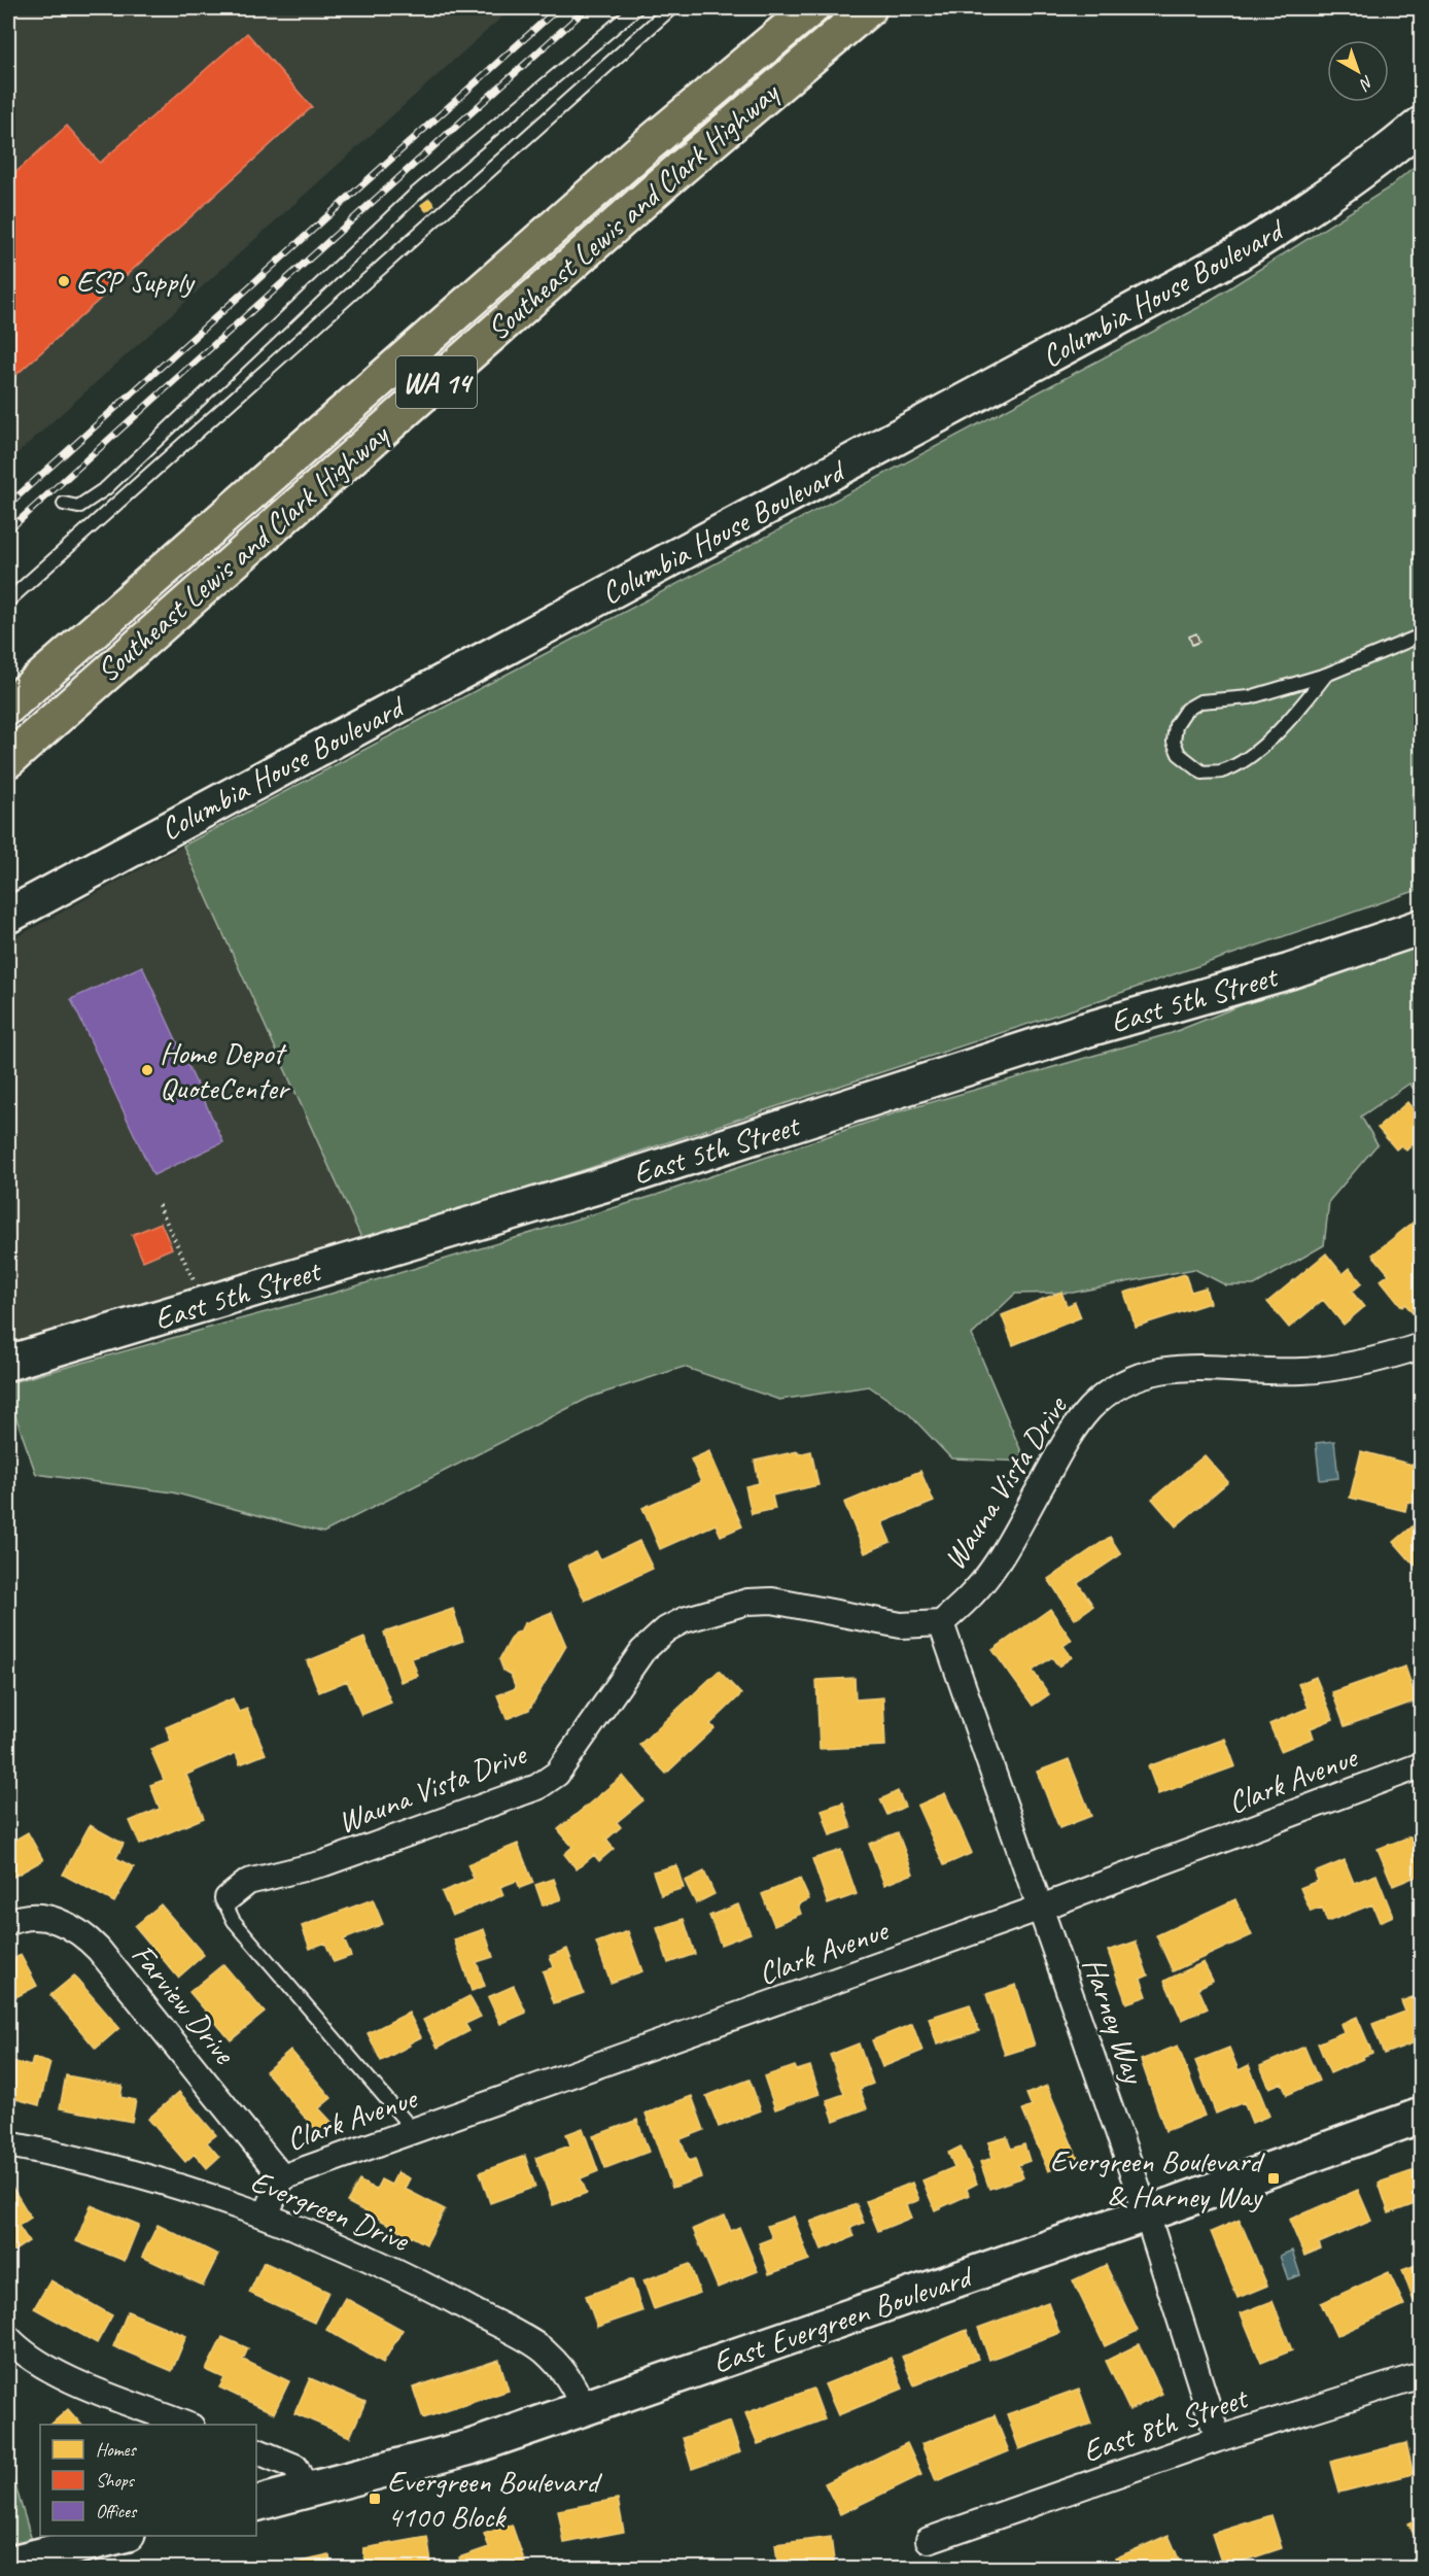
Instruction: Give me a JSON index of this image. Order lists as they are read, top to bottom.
{
  "streets": {
    "highway": ["Southeast Lewis and Clark Highway", "WA 14"],
    "street": [
      "Columbia House Boulevard",
      "East 5th Street",
      "Wauna Vista Drive",
      "Clark Avenue",
      "Farview Drive",
      "Harney Way",
      "Evergreen Drive",
      "East Evergreen Boulevard",
      "East 8th Street"
    ]
  },
  "crossings": [
    ["Wauna Vista Drive", "Harney Way"],
    ["Clark Avenue", "Farview Drive"],
    ["Clark Avenue", "Harney Way"],
    ["Clark Avenue", "Evergreen Drive"],
    ["Harney Way", "East Evergreen Boulevard"],
    ["Harney Way", "East 8th Street"],
    ["Evergreen Drive", "East Evergreen Boulevard"]
  ],
  "places": {
    "other": ["ESP Supply", "Home Depot QuoteCenter"],
    "transit": ["Evergreen Boulevard & Harney Way", "Evergreen Boulevard 4100 Block"]
  },
  "legend": ["Homes", "Shops", "Offices"],
  "north": "bottom right"
}
